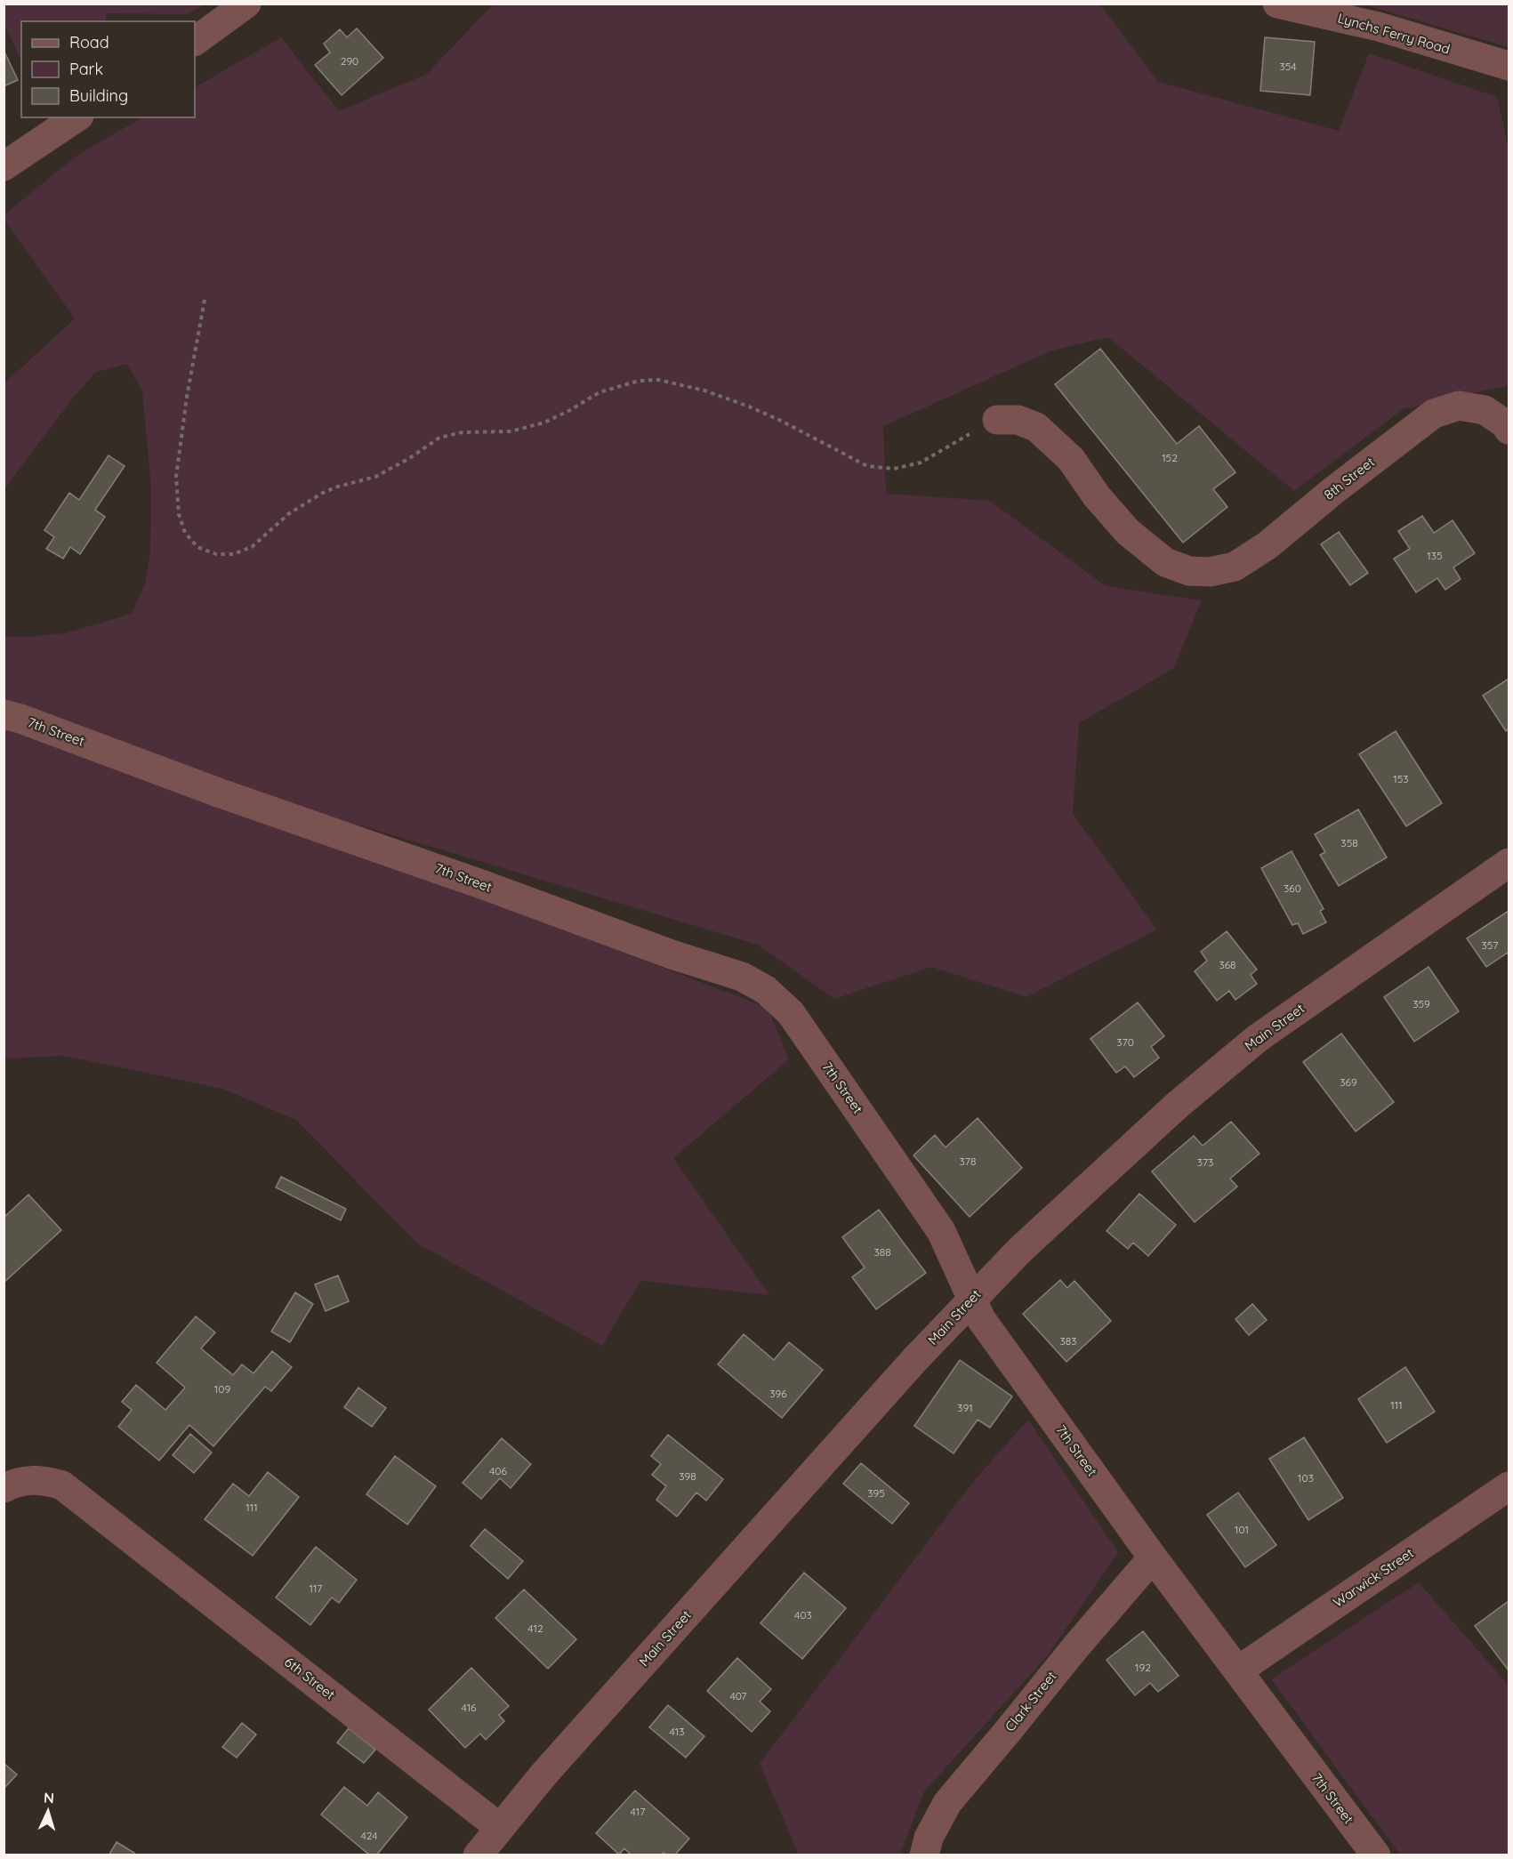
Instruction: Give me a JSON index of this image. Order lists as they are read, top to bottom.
{
  "streets": {
    "street": [
      "Lynchs Ferry Road",
      "8th Street",
      "7th Street",
      "Main Street",
      "Warwick Street",
      "6th Street",
      "Clark Street"
    ]
  },
  "crossings": [
    ["7th Street", "Main Street"],
    ["7th Street", "Warwick Street"],
    ["7th Street", "Clark Street"],
    ["Main Street", "6th Street"]
  ],
  "house_numbers": [
    "290",
    "354",
    "152",
    "135",
    "153",
    "358",
    "360",
    "357",
    "368",
    "359",
    "370",
    "369",
    "378",
    "373",
    "388",
    "383",
    "109",
    "396",
    "111",
    "391",
    "406",
    "398",
    "103",
    "395",
    "111",
    "101",
    "117",
    "403",
    "412",
    "192",
    "407",
    "416",
    "413",
    "417",
    "424"
  ],
  "legend": ["Road", "Park", "Building"],
  "north": "top"
}
